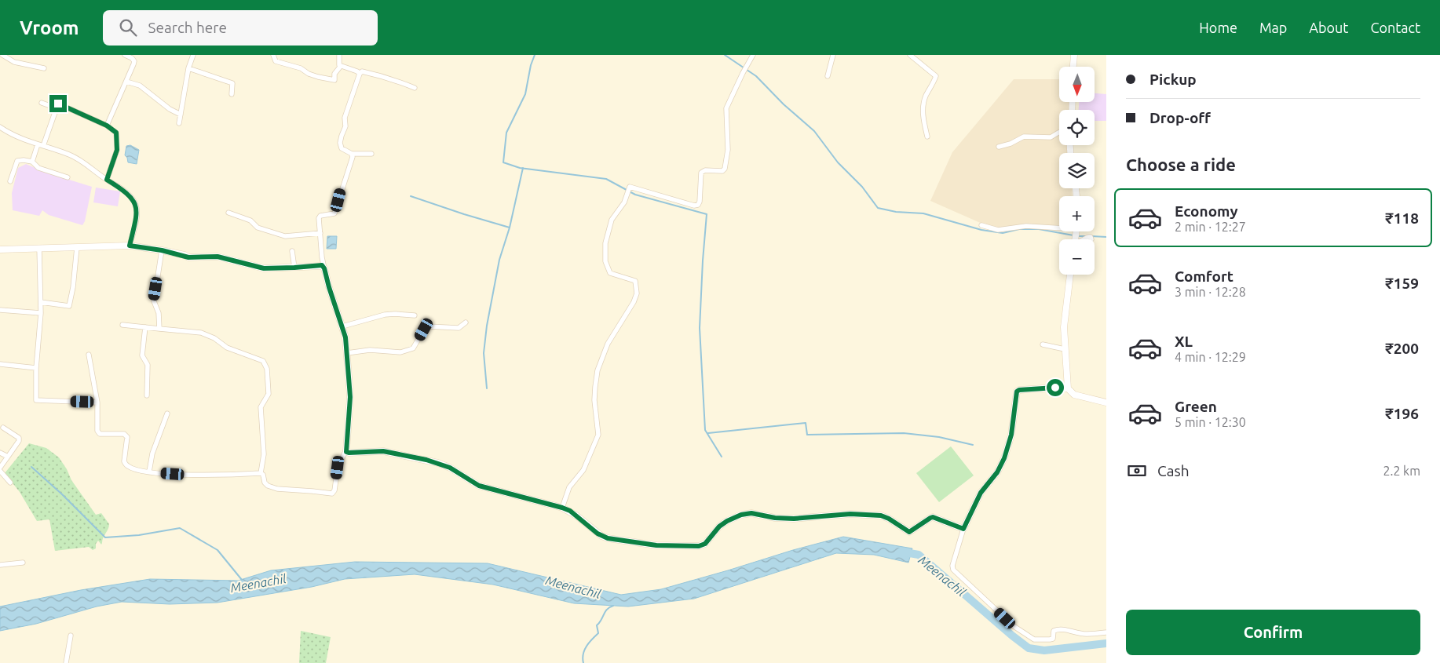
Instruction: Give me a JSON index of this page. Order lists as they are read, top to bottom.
{
  "water": ["Meenachil"],
  "north": "bottom",
  "page": {
    "header": "Vroom",
    "search": "Search here",
    "nav": [
      "Home",
      "Map",
      "About",
      "Contact"
    ],
    "banner": ["Pickup", "Drop-off"],
    "map_buttons": ["+", "−"],
    "heading": "Choose a ride",
    "list": [
      {
        "name": "Economy",
        "note": "2 min · 12:27",
        "value": "₹118"
      },
      {
        "name": "Comfort",
        "note": "3 min · 12:28",
        "value": "₹159"
      },
      {
        "name": "XL",
        "note": "4 min · 12:29",
        "value": "₹200"
      },
      {
        "name": "Green",
        "note": "5 min · 12:30",
        "value": "₹196"
      }
    ],
    "pay": ["Cash", "2.2 km"],
    "buttons": "Confirm"
  }
}
